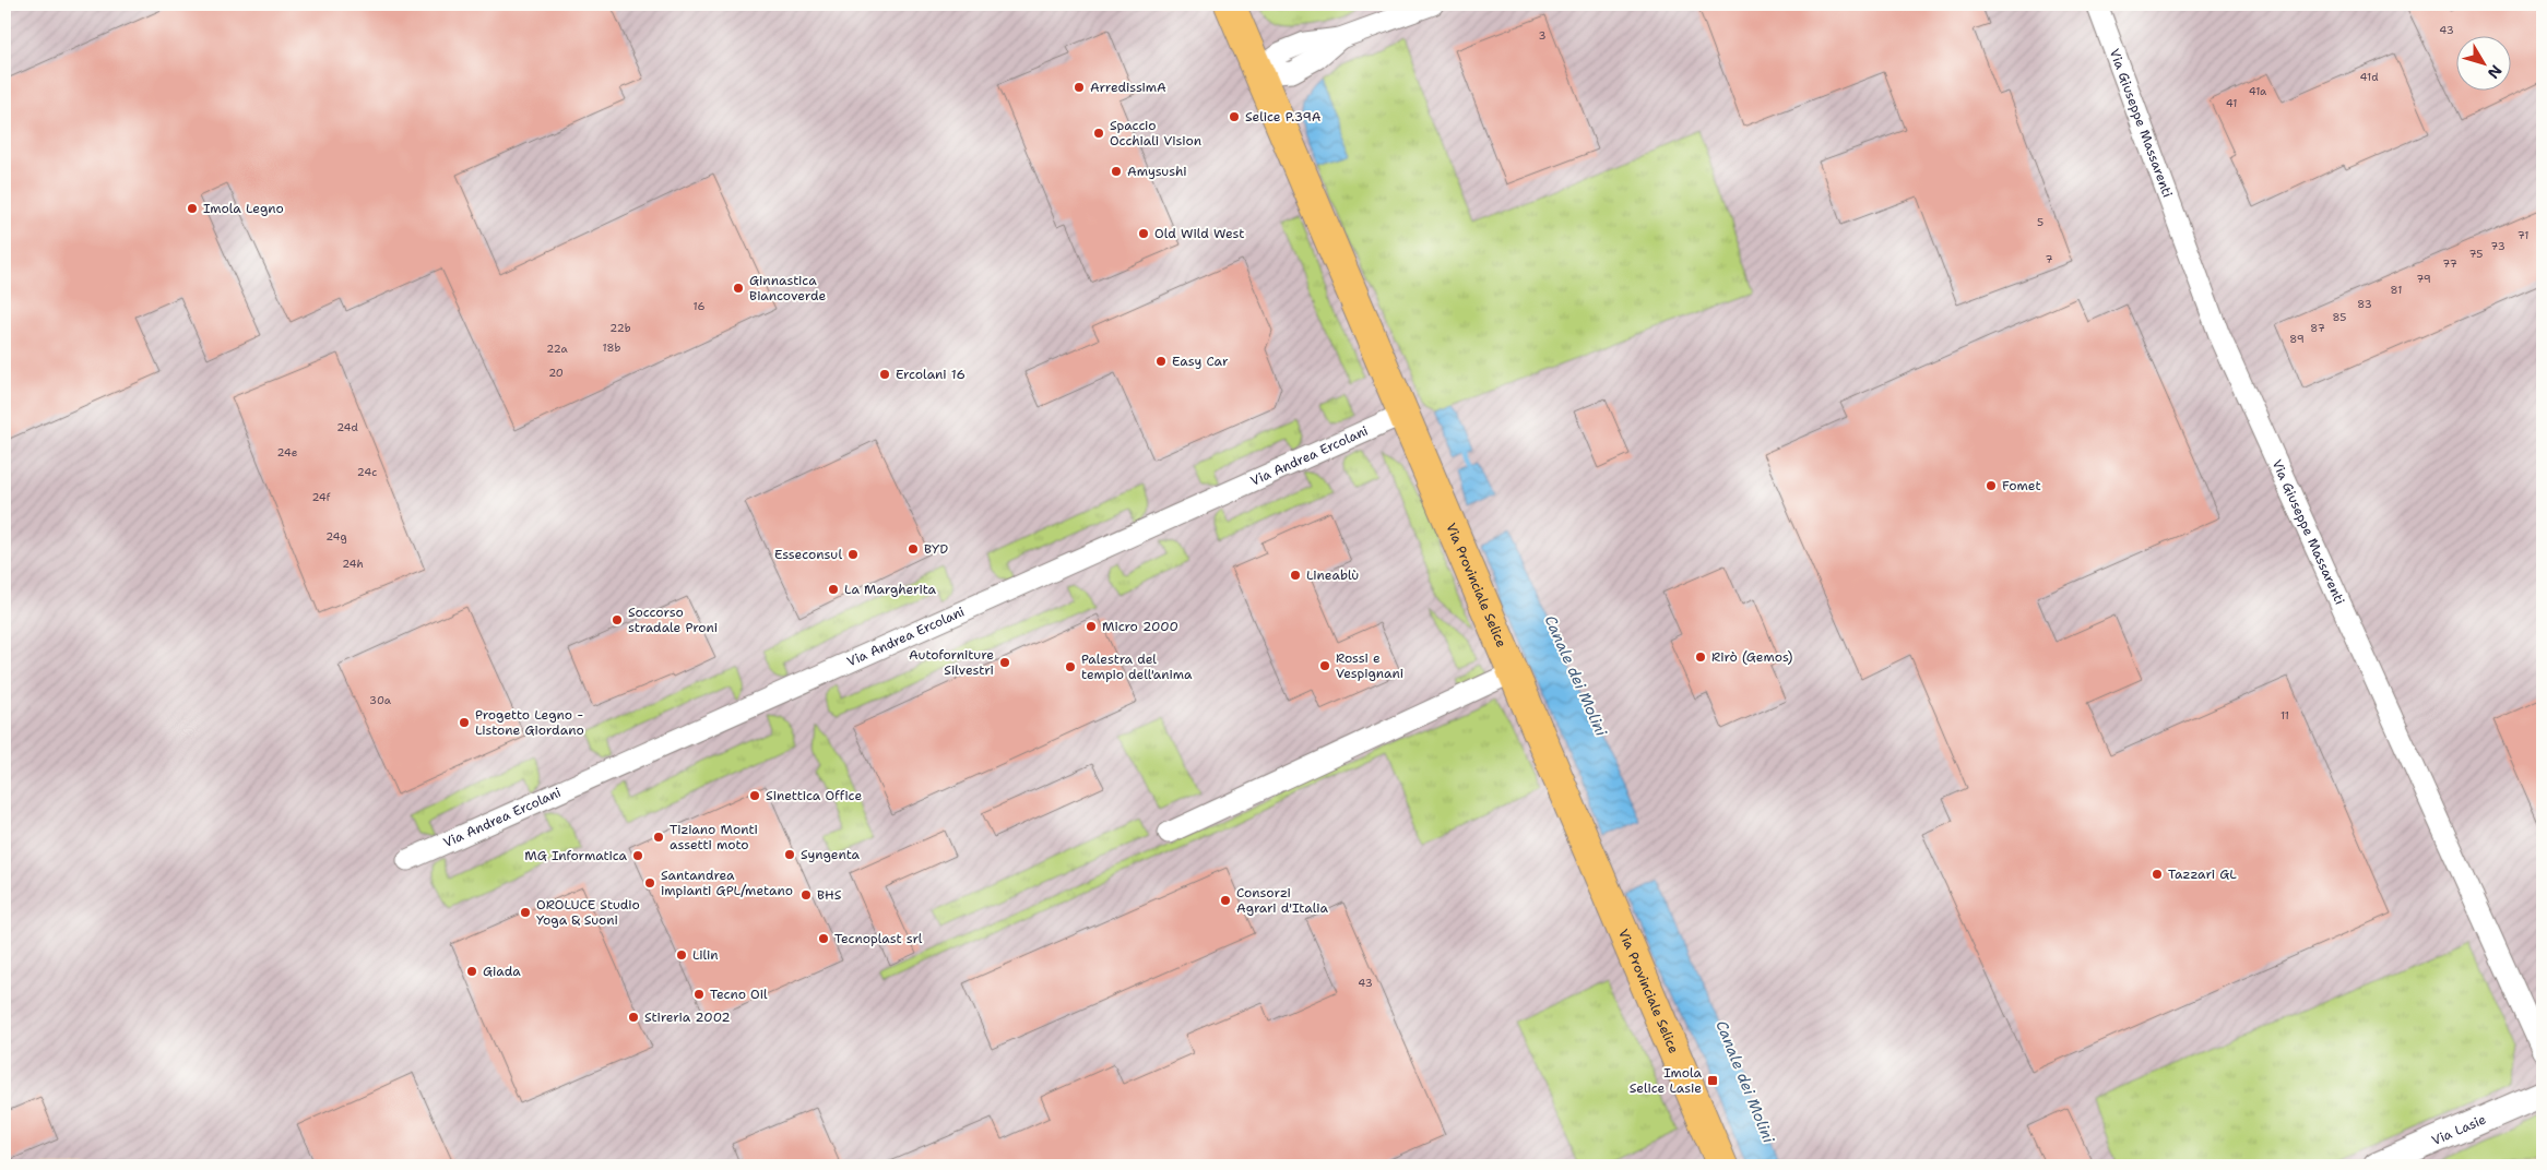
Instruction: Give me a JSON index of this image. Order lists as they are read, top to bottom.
{
  "streets": {
    "main road": ["Via Provinciale Selice"],
    "street": ["Via Giuseppe Massarenti", "Via Andrea Ercolani", "Via Lasie"]
  },
  "crossings": [
    ["Via Andrea Ercolani", "Via Provinciale Selice"]
  ],
  "water": ["Canale dei Molini"],
  "places": {
    "other": [
      "ArredissimA",
      "Selice P.39A",
      "Spaccio Occhiali Vision",
      "Amysushi",
      "Imola Legno",
      "Old Wild West",
      "Ginnastica Biancoverde",
      "Easy Car",
      "Ercolani 16",
      "Fomet",
      "BYD",
      "Esseconsul",
      "Lineablù",
      "La Margherita",
      "Soccorso stradale Proni",
      "Micro 2000",
      "Rirò (Gemos)",
      "Autoforniture Silvestri",
      "Rossi e Vespignani",
      "Palestra del tempio dell'anima",
      "Progetto Legno - Listone Giordano",
      "Sinettica Office",
      "Tiziano Monti assetti moto",
      "Syngenta",
      "MG Informatica",
      "Tazzari GL",
      "Santandrea impianti GPL/metano",
      "BHS",
      "Consorzi Agrari d'Italia",
      "OROLUCE Studio Yoga & Suoni",
      "Tecnoplast srl",
      "Lilin",
      "Giada",
      "Tecno Oil",
      "Stireria 2002"
    ],
    "transit": ["Imola Selice Lasie"]
  },
  "house_numbers": [
    "43",
    "3",
    "41d",
    "41a",
    "41",
    "5",
    "71",
    "73",
    "75",
    "7",
    "77",
    "79",
    "81",
    "83",
    "16",
    "85",
    "22b",
    "87",
    "89",
    "18b",
    "22a",
    "20",
    "24d",
    "24e",
    "24c",
    "24f",
    "24g",
    "24h",
    "30a",
    "11",
    "43"
  ],
  "north": "bottom right"
}
